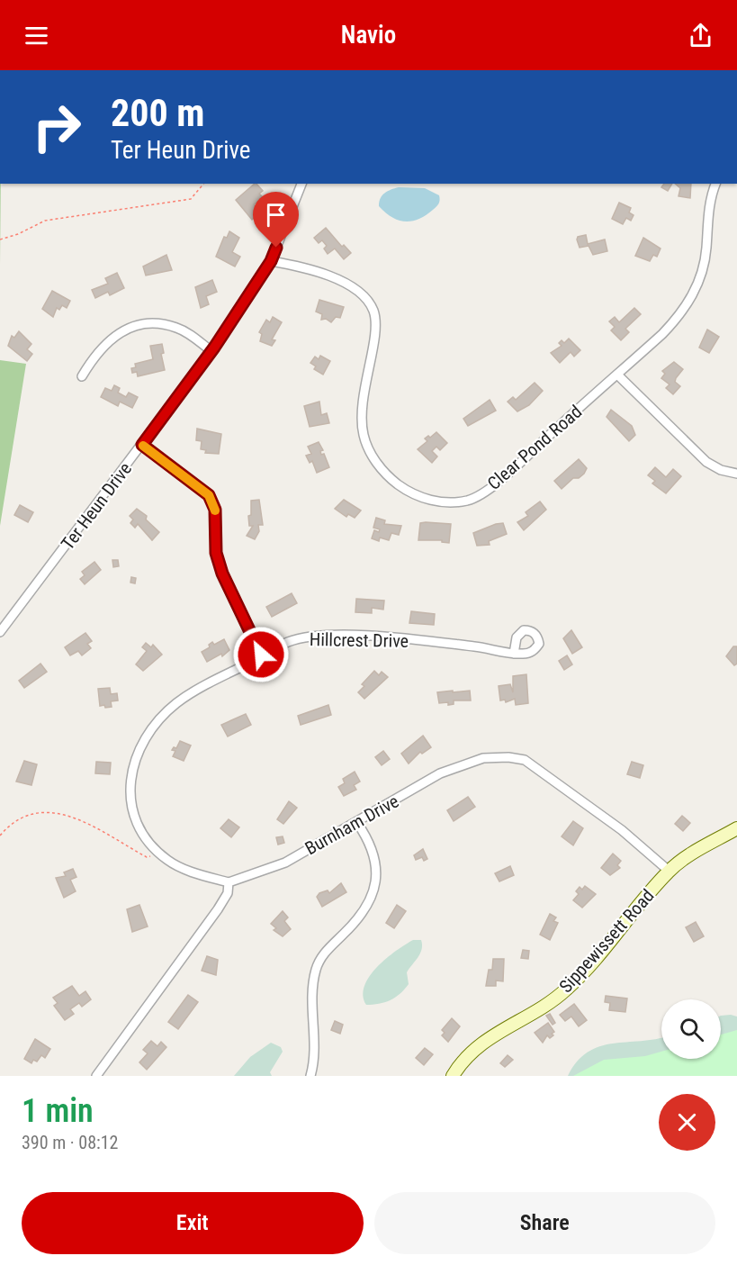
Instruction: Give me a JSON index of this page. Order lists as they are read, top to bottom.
{
  "streets": {
    "main road": ["Sippewissett Road"],
    "street": [
      "Clear Pond Road",
      "Ter Heun Drive",
      "Hillcrest Drive",
      "Burnham Drive"
    ]
  },
  "crossings": [
    ["Clear Pond Road", "Ter Heun Drive"],
    ["Hillcrest Drive", "Burnham Drive"],
    ["Burnham Drive", "Sippewissett Road"]
  ],
  "page": {
    "header": "Navio",
    "turn": ["200 m", "Ter Heun Drive"],
    "heading": ["1 min", "390 m · 08:12"],
    "buttons": ["Exit", "Share"]
  }
}
